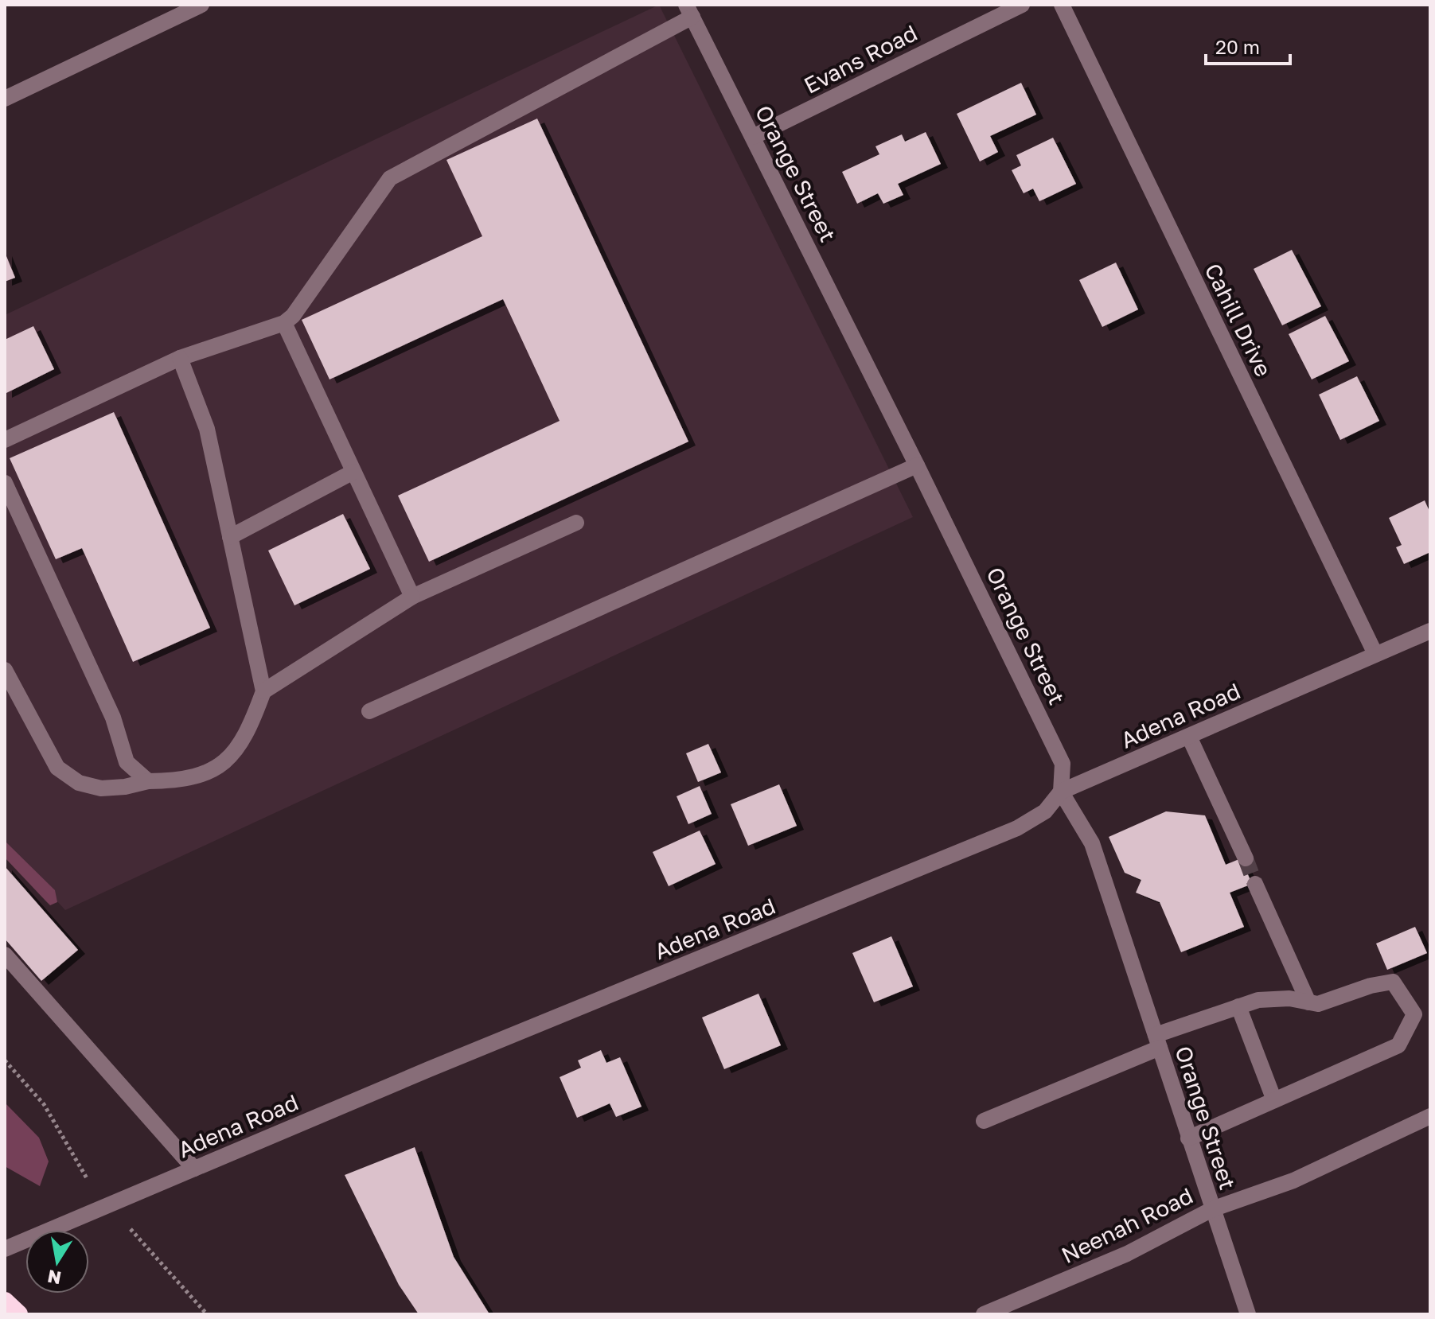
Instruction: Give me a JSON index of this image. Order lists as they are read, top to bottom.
{
  "streets": {
    "street": [
      "Evans Road",
      "Orange Street",
      "Cahill Drive",
      "Adena Road",
      "Neenah Road"
    ]
  },
  "crossings": [
    ["Evans Road", "Orange Street"],
    ["Orange Street", "Adena Road"],
    ["Orange Street", "Neenah Road"],
    ["Cahill Drive", "Adena Road"]
  ],
  "scale_bar": "20 m",
  "north": "bottom"
}
